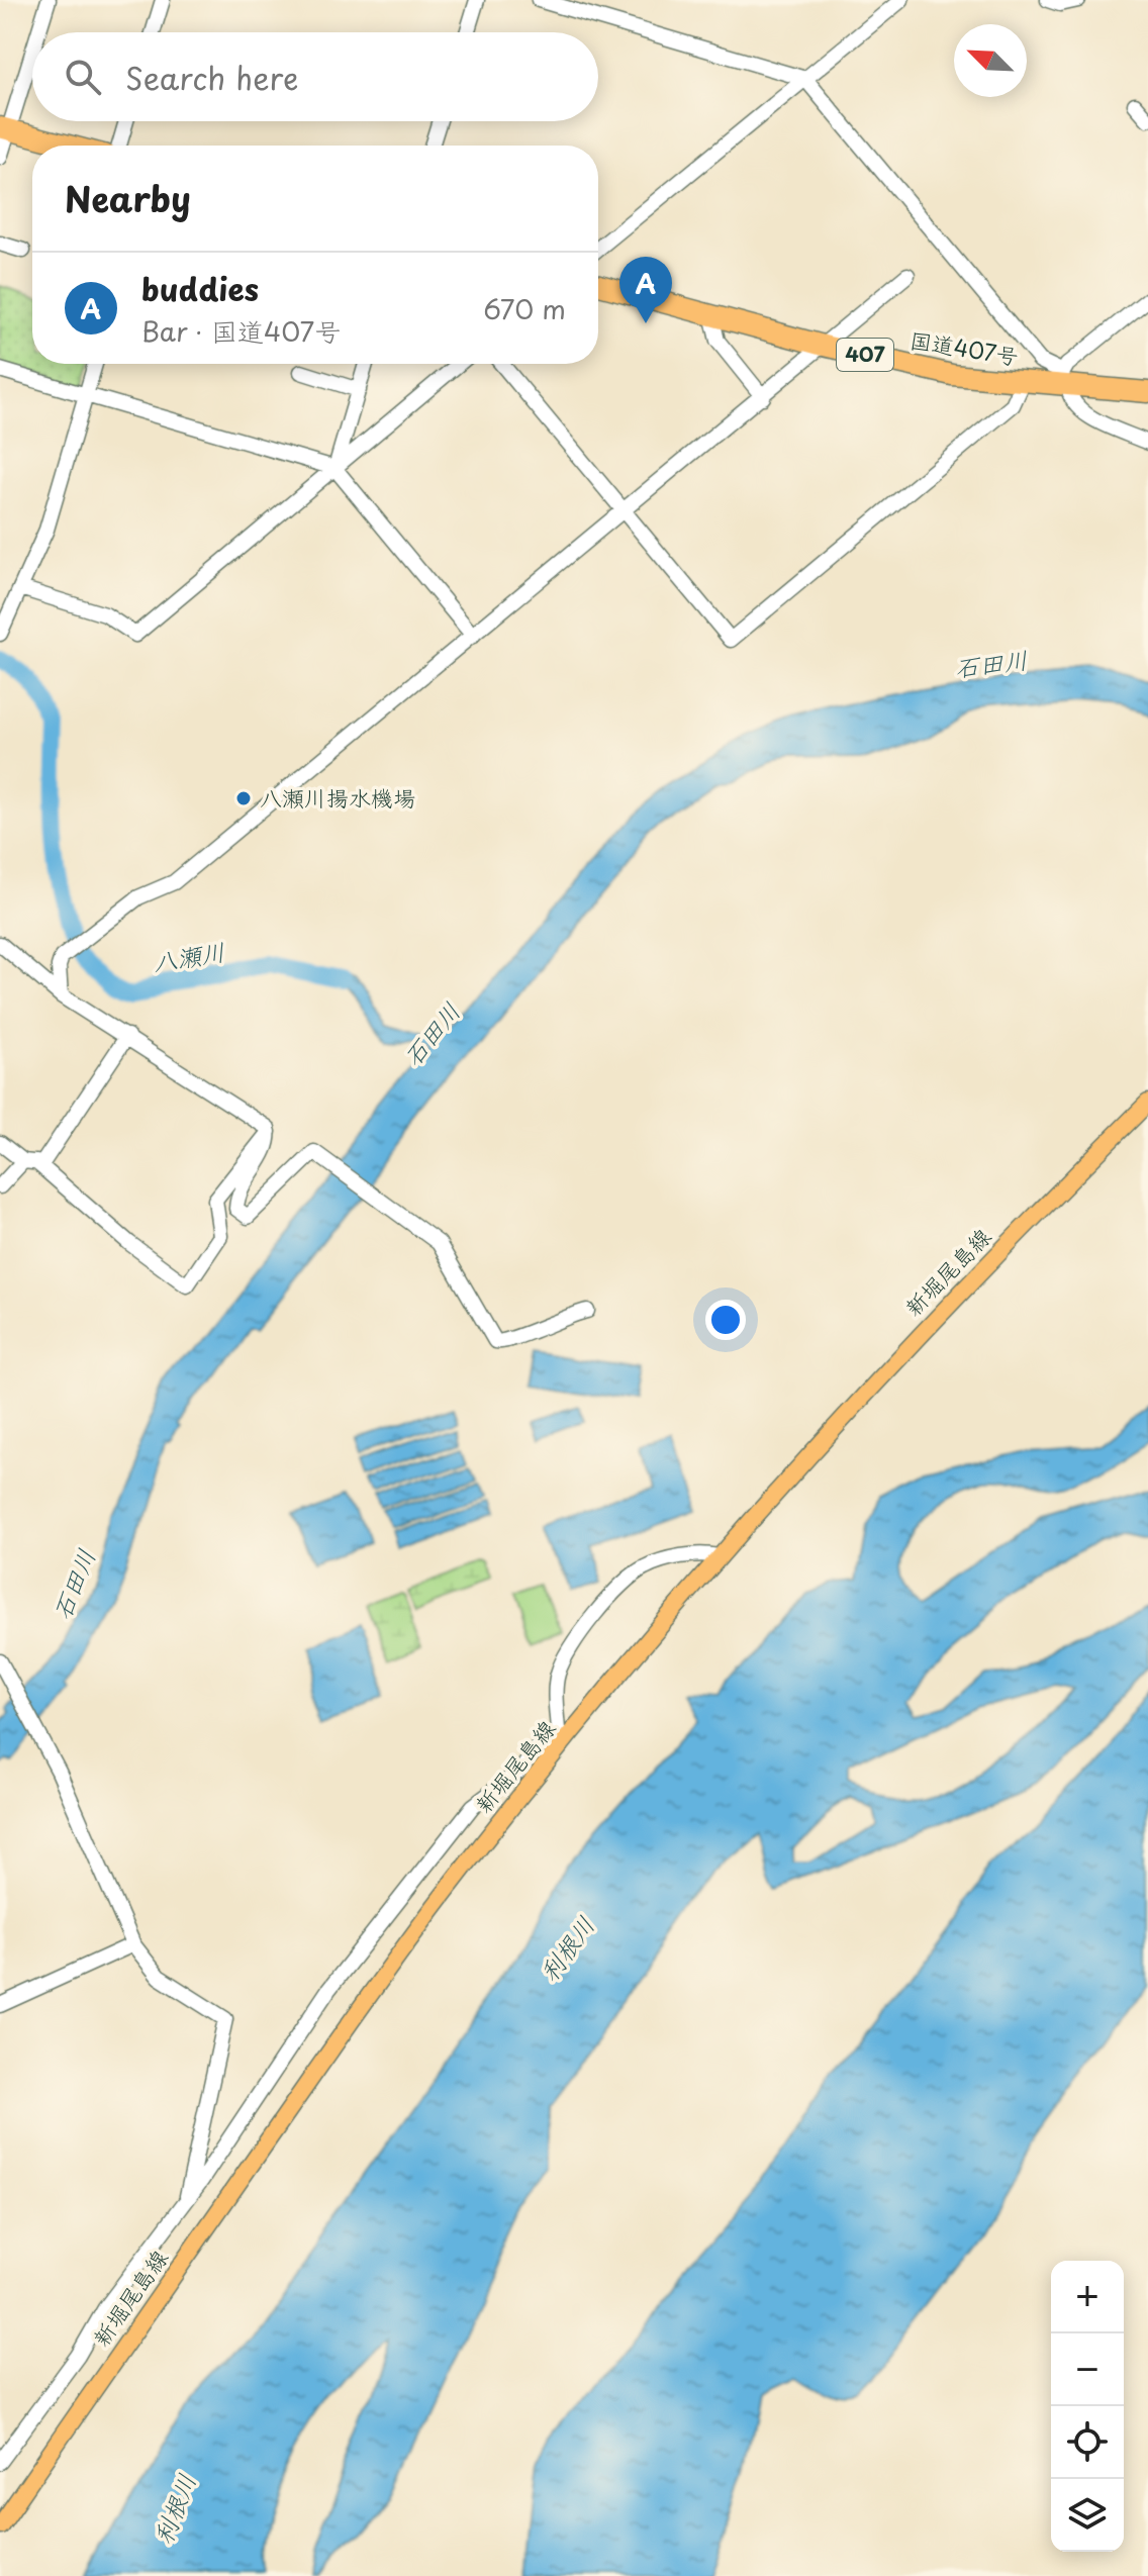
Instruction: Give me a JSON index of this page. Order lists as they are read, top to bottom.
{
  "streets": {
    "highway": ["国道407号", "407"],
    "main road": ["新堀尾島線"]
  },
  "water": ["石田川", "八瀬川", "利根川"],
  "places": ["八瀬川揚水機場"],
  "north": "top left",
  "page": {
    "search": "Search here",
    "heading": "Nearby",
    "list": [
      {
        "mark": "A",
        "name": "buddies",
        "note": "Bar · 国道407号",
        "value": "670 m"
      }
    ],
    "pins": "A",
    "map_buttons": ["+", "−"]
  }
}
